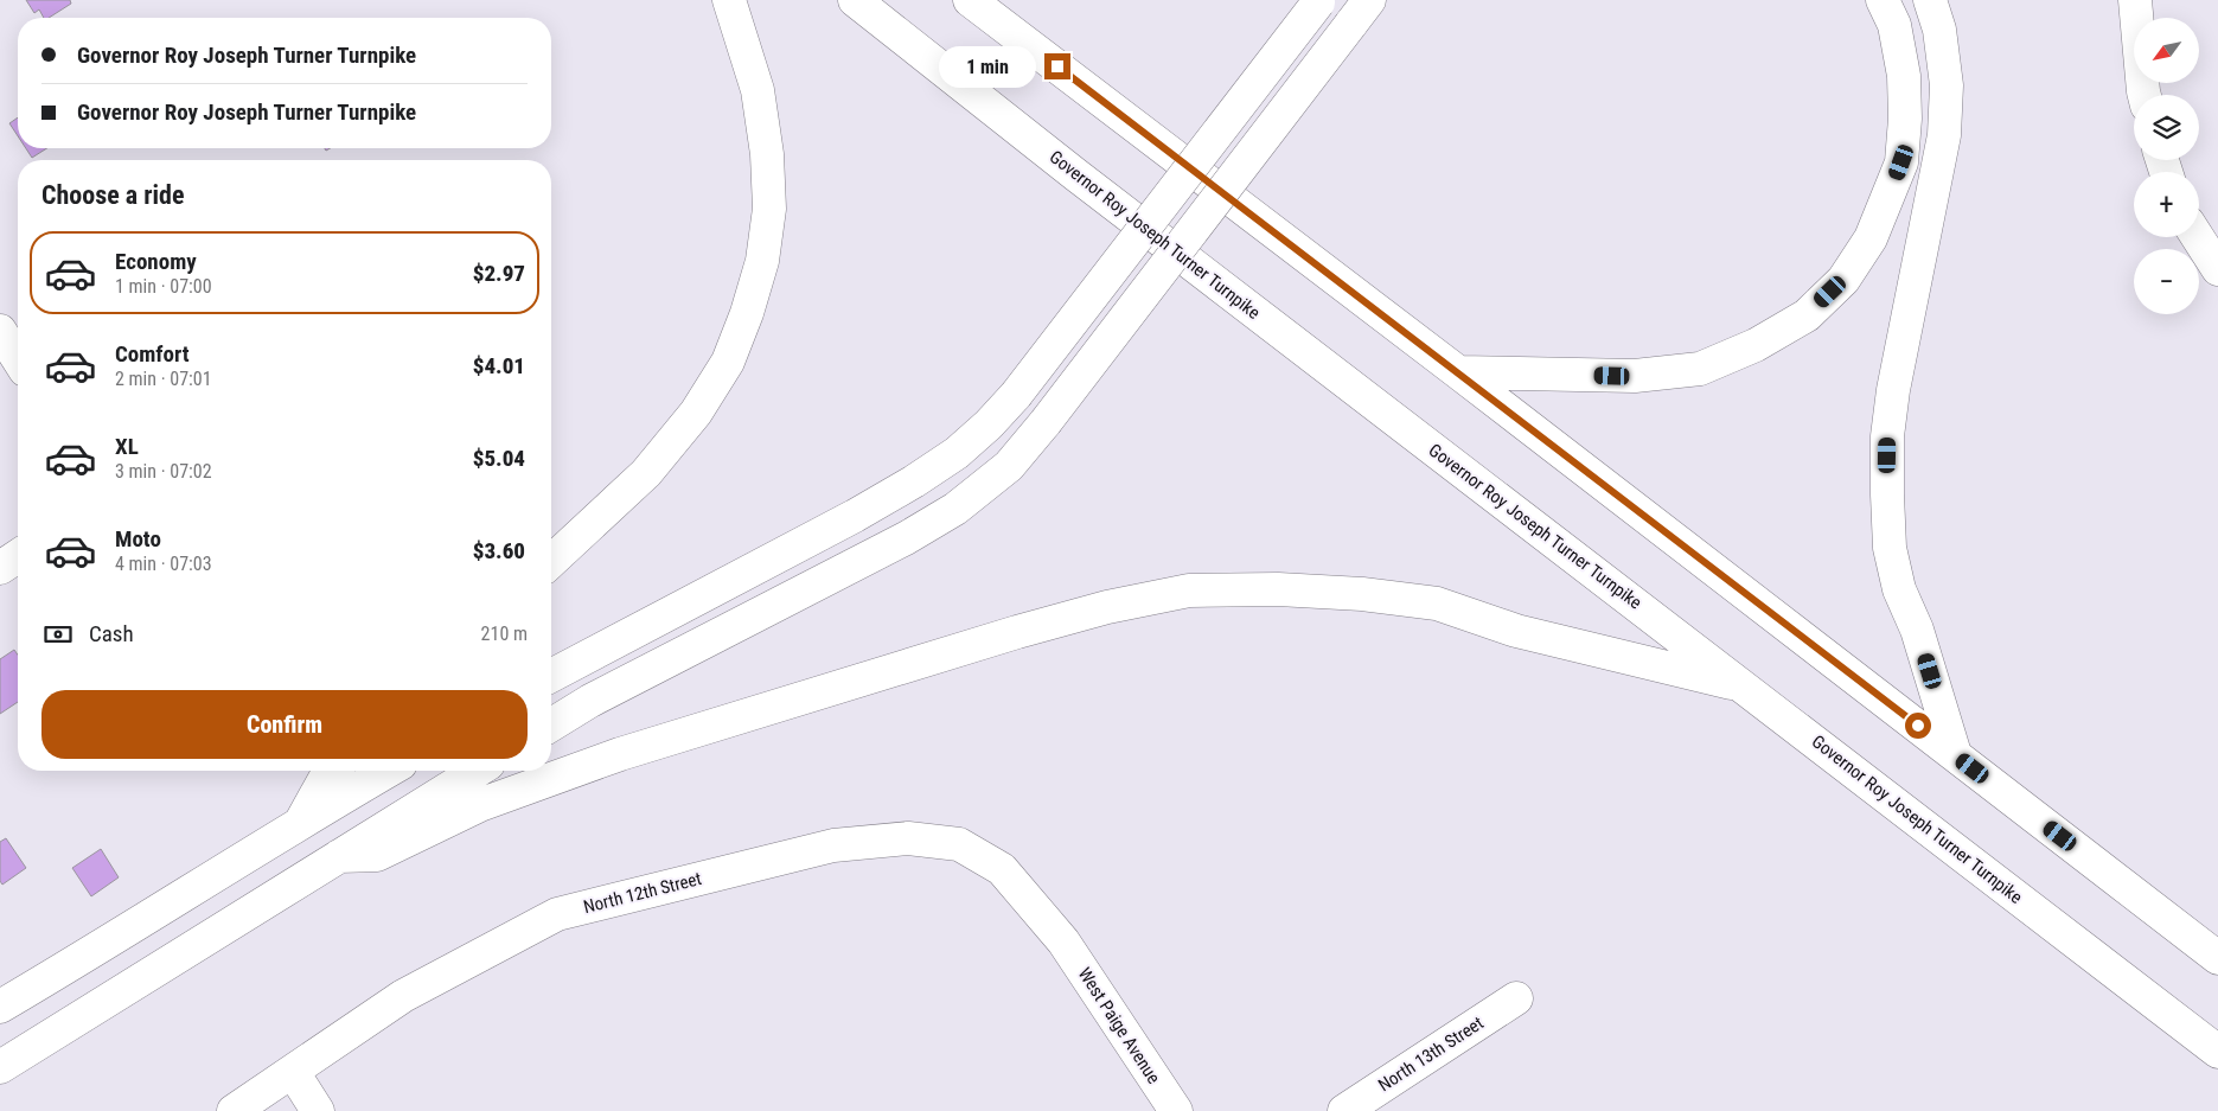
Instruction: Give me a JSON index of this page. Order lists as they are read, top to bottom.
{
  "streets": {
    "main road": [
      "Governor Roy Joseph Turner Turnpike",
      "North 12th Street",
      "West Paige Avenue",
      "North 13th Street"
    ]
  },
  "crossings": [
    ["North 12th Street", "West Paige Avenue"]
  ],
  "north": "bottom left",
  "page": {
    "map_buttons": ["+", "−"],
    "banner": ["Governor Roy Joseph Turner Turnpike", "Governor Roy Joseph Turner Turnpike"],
    "bubble": "1 min",
    "heading": "Choose a ride",
    "list": [
      {
        "name": "Economy",
        "note": "1 min · 07:00",
        "value": "$2.97"
      },
      {
        "name": "Comfort",
        "note": "2 min · 07:01",
        "value": "$4.01"
      },
      {
        "name": "XL",
        "note": "3 min · 07:02",
        "value": "$5.04"
      },
      {
        "name": "Moto",
        "note": "4 min · 07:03",
        "value": "$3.60"
      }
    ],
    "pay": ["Cash", "210 m"],
    "buttons": "Confirm"
  }
}
